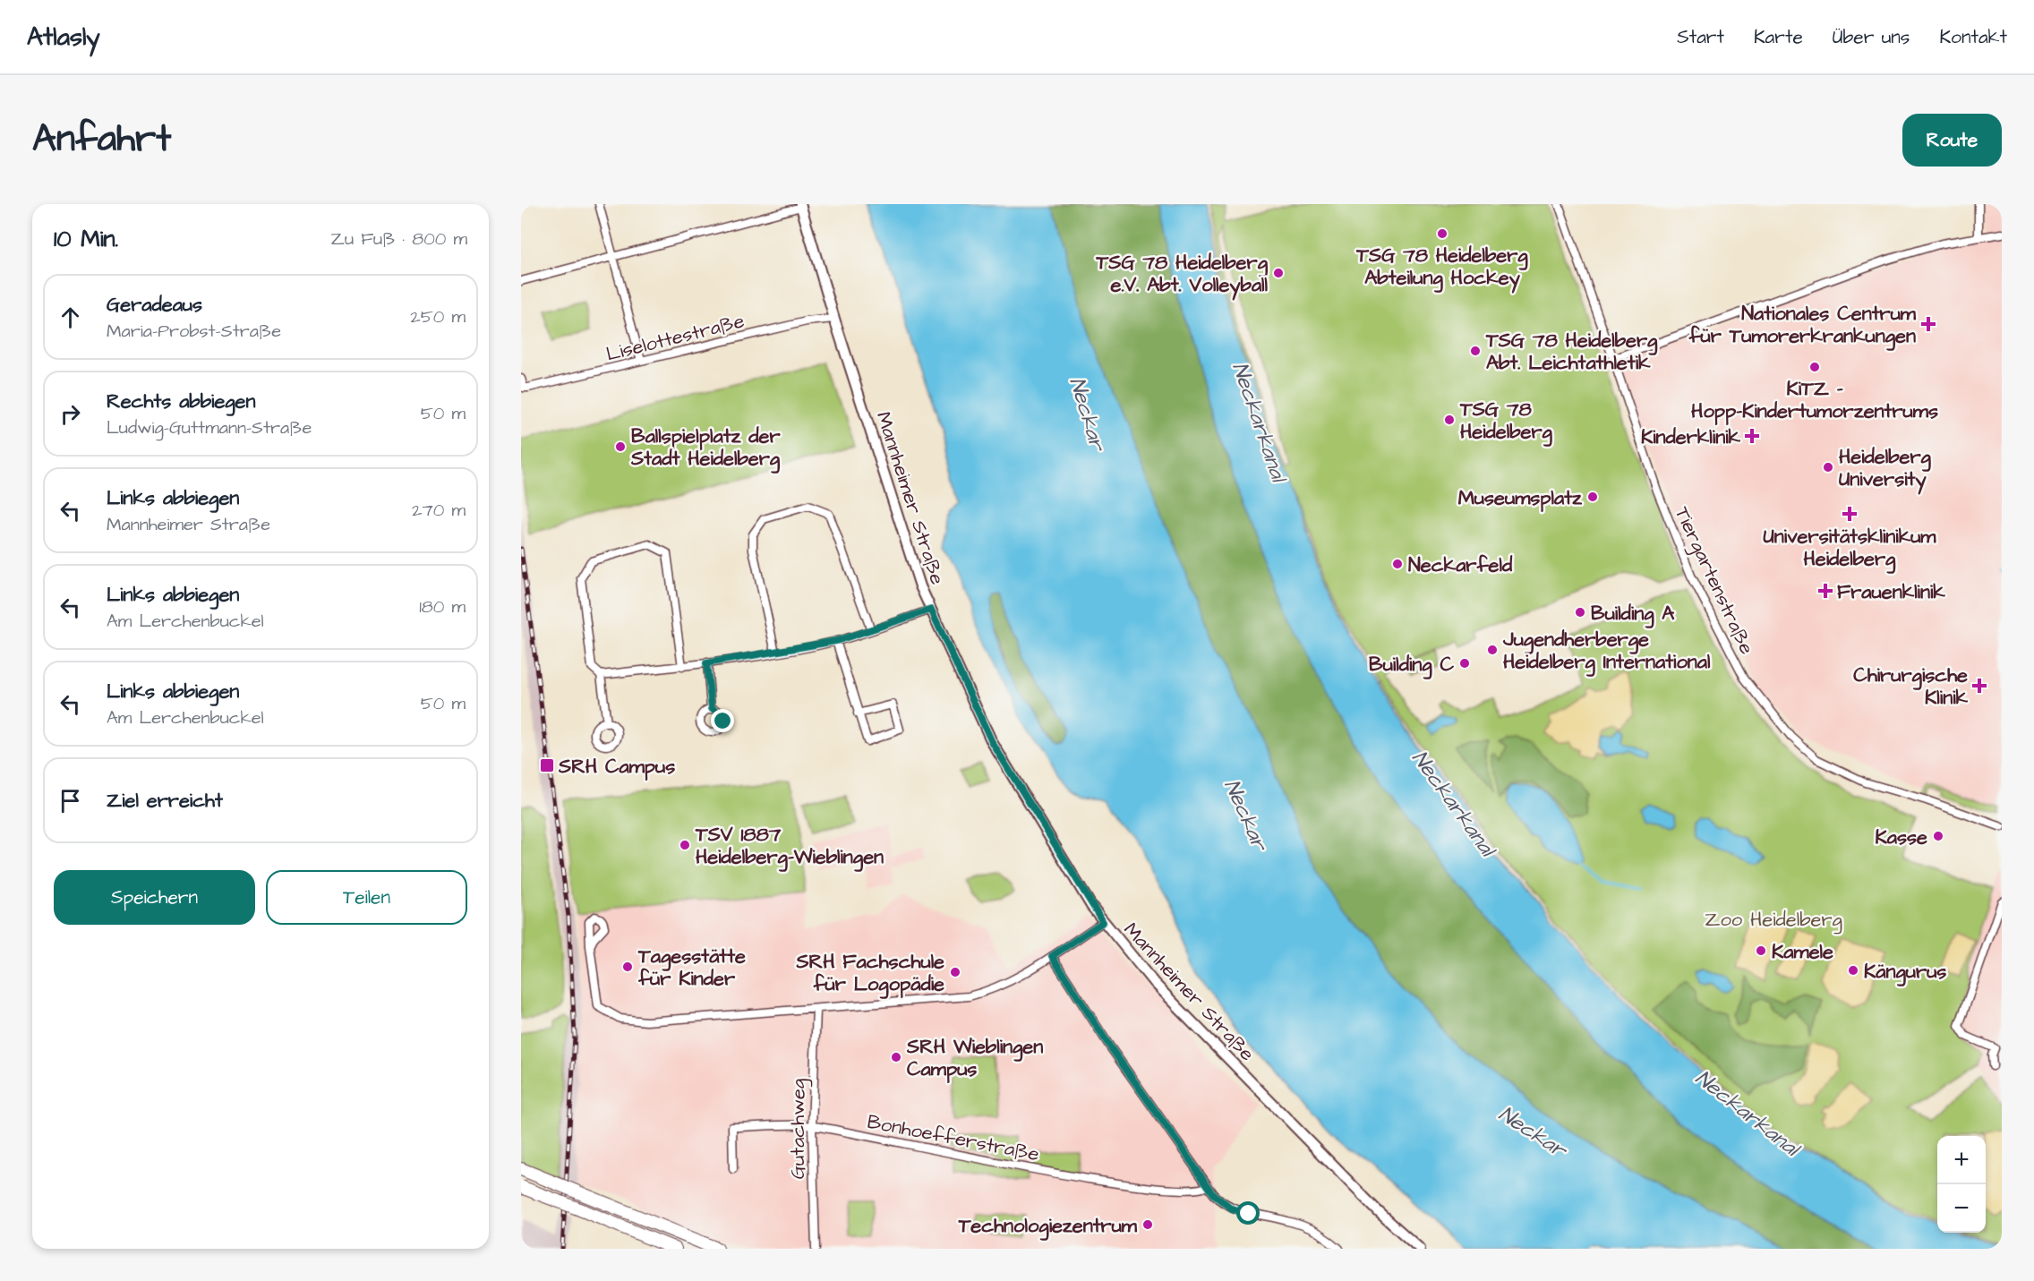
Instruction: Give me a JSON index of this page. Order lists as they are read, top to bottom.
{
  "streets": {
    "street": [
      "Liselottestraße",
      "Mannheimer Straße",
      "Tiergartenstraße",
      "Gutachweg",
      "Bonhoefferstraße"
    ]
  },
  "crossings": [
    ["Liselottestraße", "Mannheimer Straße"],
    ["Gutachweg", "Bonhoefferstraße"]
  ],
  "water": ["Neckar", "Neckarkanal"],
  "parks": ["Zoo Heidelberg"],
  "places": {
    "other": [
      "TSG 78 Heidelberg Abteilung Hockey",
      "TSG 78 Heidelberg e.V. Abt. Volleyball",
      "TSG 78 Heidelberg Abt. Leichtathletik",
      "KiTZ - Hopp-Kindertumorzentrums",
      "TSG 78 Heidelberg",
      "Ballspielplatz der Stadt Heidelberg",
      "Heidelberg University",
      "Museumsplatz",
      "Neckarfeld",
      "Building A",
      "Jugendherberge Heidelberg International",
      "Building C",
      "Kasse",
      "TSV 1887 Heidelberg-Wieblingen",
      "Kamele",
      "Tagesstätte für Kinder",
      "Kängurus",
      "SRH Fachschule für Logopädie",
      "SRH Wieblingen Campus",
      "Technologiezentrum"
    ],
    "health": [
      "Nationales Centrum für Tumorerkrankungen",
      "Kinderklinik",
      "Universitätsklinikum Heidelberg",
      "Frauenklinik",
      "Chirurgische Klinik"
    ],
    "transit": ["SRH Campus"]
  },
  "page": {
    "header": "Atlasly",
    "nav": [
      "Start",
      "Karte",
      "Über uns",
      "Kontakt"
    ],
    "title": "Anfahrt",
    "buttons": [
      "Route",
      ["Speichern", "Teilen"]
    ],
    "heading": ["10 Min.", "Zu Fuß · 800 m"],
    "list": [
      ["Geradeaus", "Maria-Probst-Straße", "250 m"],
      ["Rechts abbiegen", "Ludwig-Guttmann-Straße", "50 m"],
      ["Links abbiegen", "Mannheimer Straße", "270 m"],
      ["Links abbiegen", "Am Lerchenbuckel", "180 m"],
      ["Links abbiegen", "Am Lerchenbuckel", "50 m"],
      "Ziel erreicht"
    ],
    "map_buttons": ["+", "−"]
  }
}
